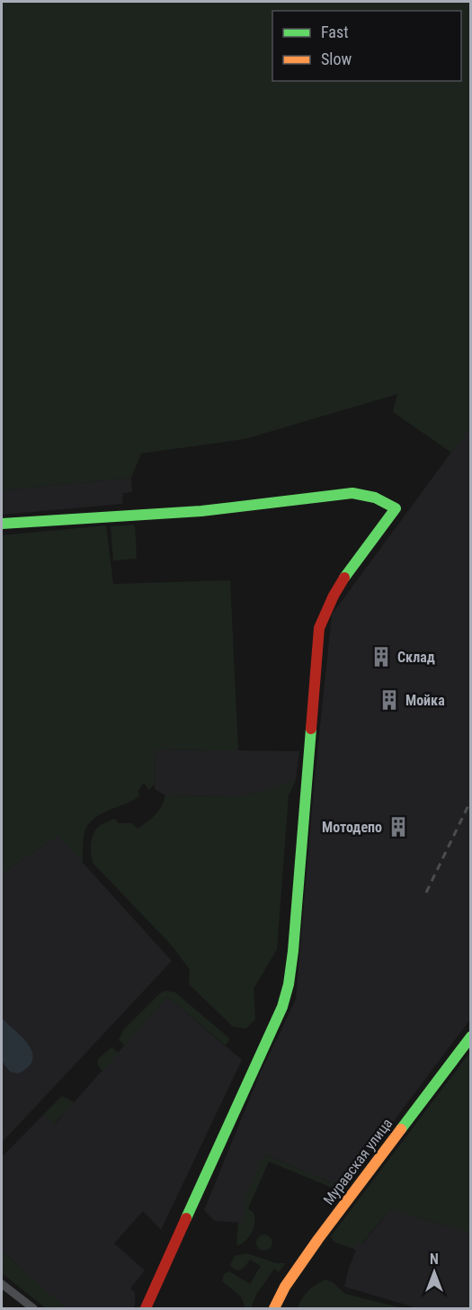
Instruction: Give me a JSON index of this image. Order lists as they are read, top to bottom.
{
  "streets": {
    "street": ["Муравская улица"]
  },
  "places": {
    "building": ["Склад", "Мойка", "Мотодепо"]
  },
  "legend": ["Fast", "Slow"],
  "north": "top"
}
